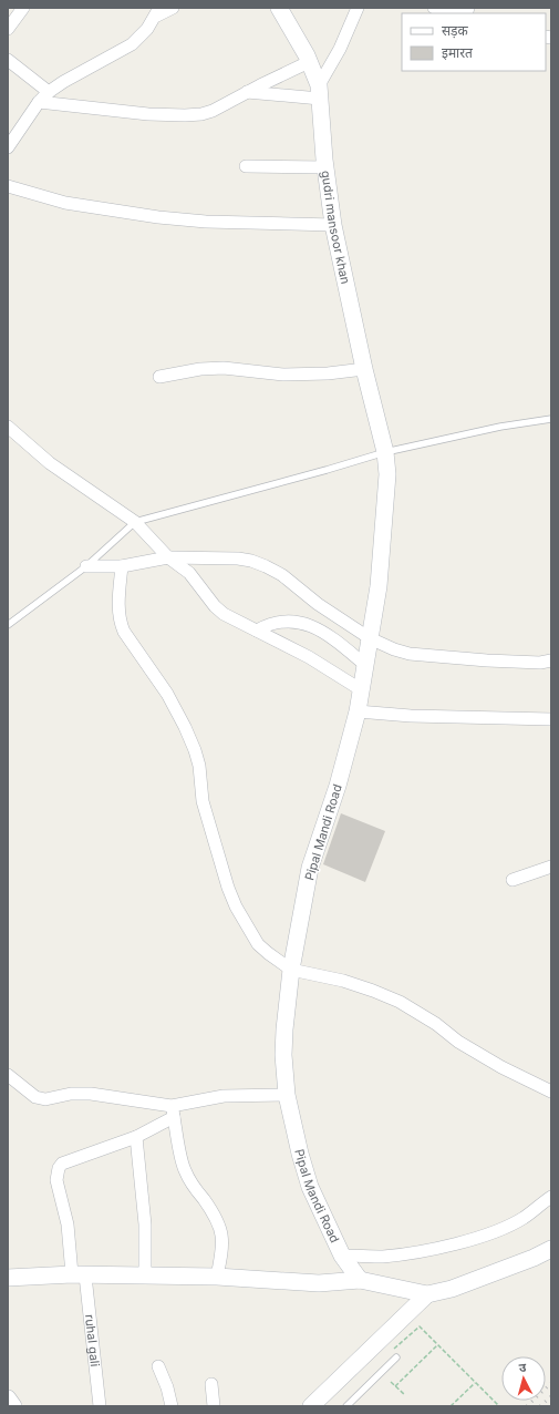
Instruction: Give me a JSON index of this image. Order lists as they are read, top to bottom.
{
  "streets": {
    "street": ["gudri mansoor khan", "Pipal Mandi Road", "ruhal gali"]
  },
  "crossings": [
    ["gudri mansoor khan", "Pipal Mandi Road"]
  ],
  "legend": ["सड़क", "इमारत"],
  "north": "top"
}
